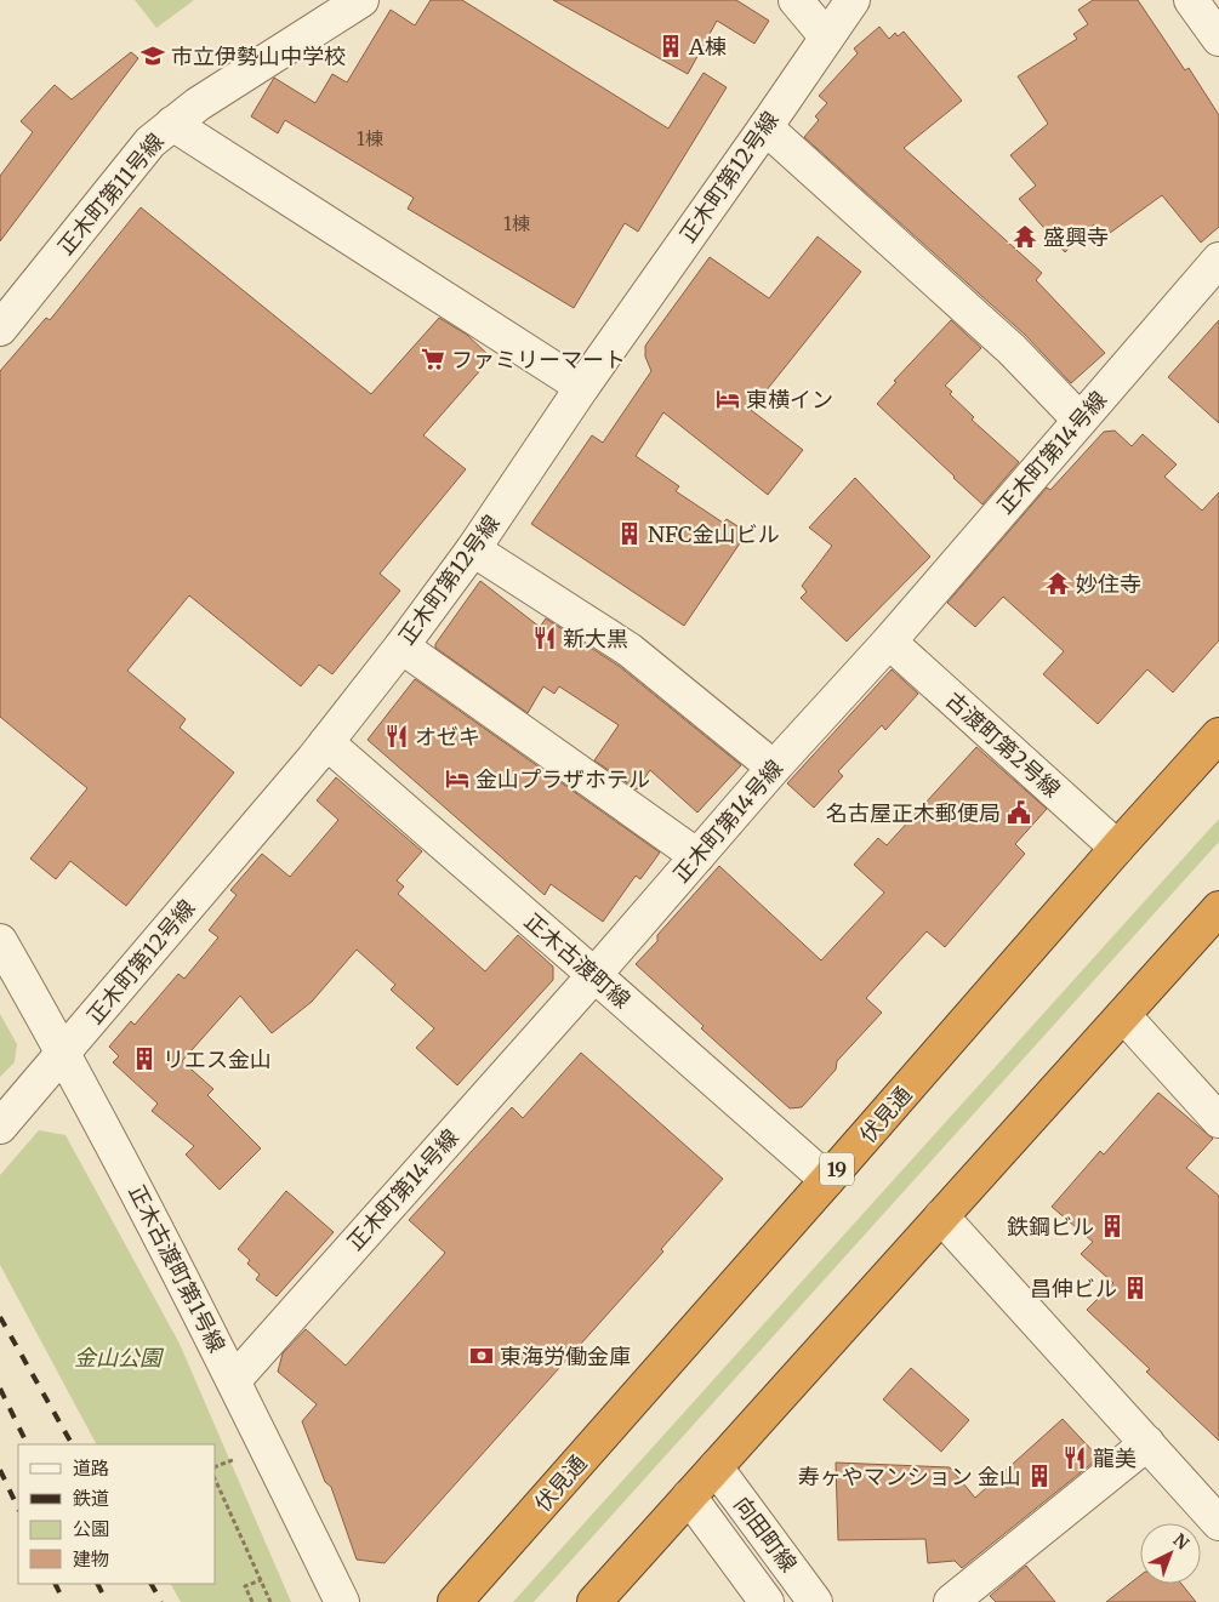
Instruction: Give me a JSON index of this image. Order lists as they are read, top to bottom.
{
  "streets": {
    "highway": ["伏見通", "19"],
    "street": [
      "正木町第12号線",
      "正木町第11号線",
      "正木町第14号線",
      "古渡町第2号線",
      "正木古渡町線",
      "正木古渡町第1号線",
      "向田町線"
    ]
  },
  "crossings": [
    ["正木町第12号線", "正木古渡町線"],
    ["正木町第12号線", "正木古渡町第1号線"],
    ["正木町第14号線", "古渡町第2号線"],
    ["正木町第14号線", "正木古渡町線"],
    ["正木町第14号線", "正木古渡町第1号線"],
    ["古渡町第2号線", "伏見通"],
    ["正木古渡町線", "伏見通"]
  ],
  "parks": ["金山公園"],
  "places": {
    "building": [
      "A棟",
      "NFC金山ビル",
      "リエス金山",
      "鉄鋼ビル",
      "昌伸ビル",
      "寿ヶやマンション 金山"
    ],
    "school or university": ["市立伊勢山中学校"],
    "temple": ["盛興寺", "妙住寺"],
    "supermarket": ["ファミリーマート"],
    "hotel": ["東横イン", "金山プラザホテル"],
    "restaurant": ["新大黒", "オゼキ", "龍美"],
    "public building": ["名古屋正木郵便局"],
    "bank": ["東海労働金庫"]
  },
  "house_numbers": ["1棟", "1棟"],
  "legend": [
    "道路",
    "鉄道",
    "公園",
    "建物"
  ],
  "north": "top right"
}
